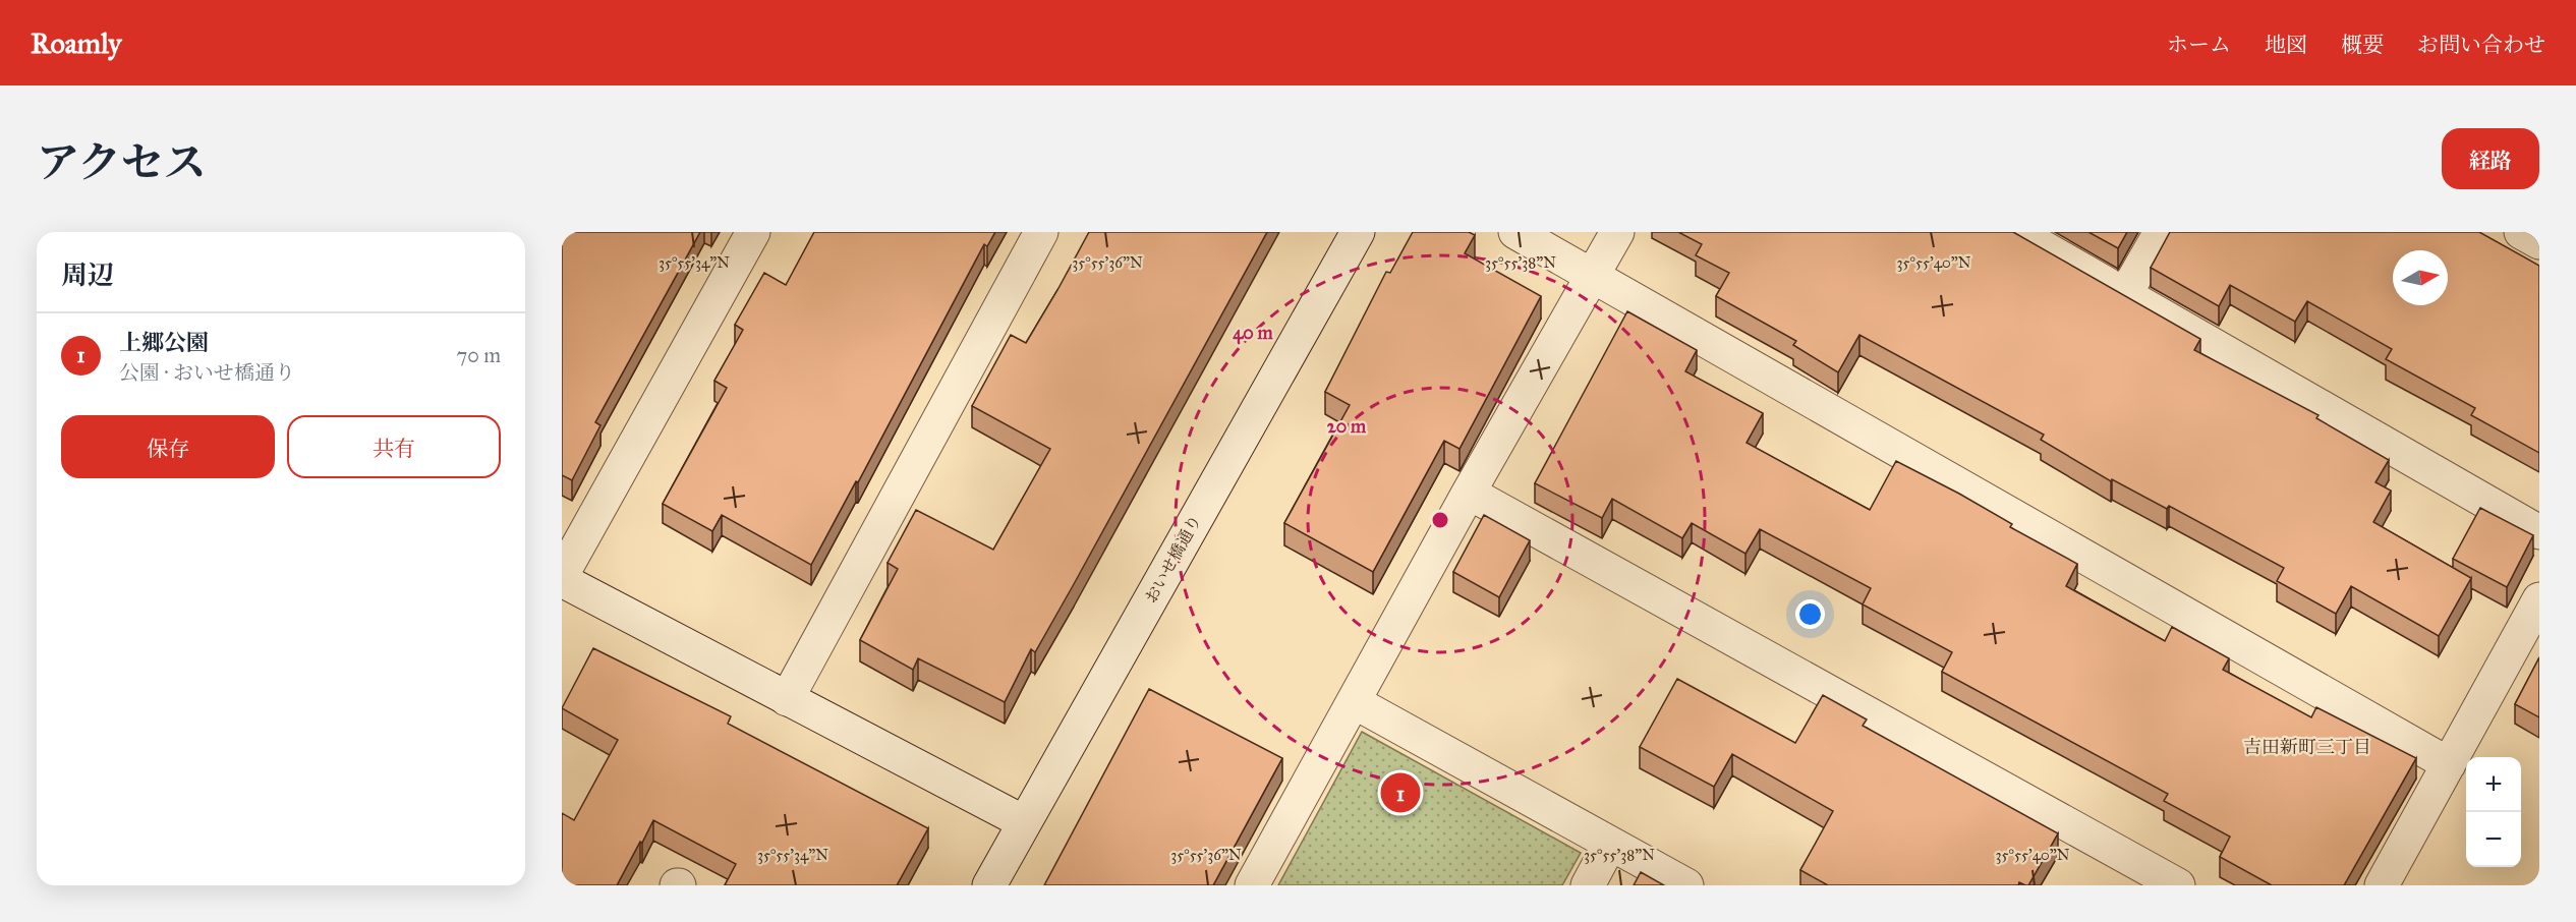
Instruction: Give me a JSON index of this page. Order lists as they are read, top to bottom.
{
  "streets": {
    "street": ["おいせ橋通り"]
  },
  "districts": ["吉田新町三丁目"],
  "north": "right",
  "page": {
    "header": "Roamly",
    "nav": [
      "ホーム",
      "地図",
      "概要",
      "お問い合わせ"
    ],
    "title": "アクセス",
    "buttons": [
      "経路",
      ["保存", "共有"]
    ],
    "heading": "周辺",
    "list": [
      {
        "mark": "1",
        "name": "上郷公園",
        "note": "公園 · おいせ橋通り",
        "value": "70 m"
      }
    ],
    "map_buttons": ["+", "−"],
    "pins": "1"
  },
  "coordinates": [
    "35°55'34\"N",
    "35°55'36\"N",
    "35°55'38\"N",
    "35°55'40\"N"
  ],
  "rings": ["40 m", "20 m"]
}
